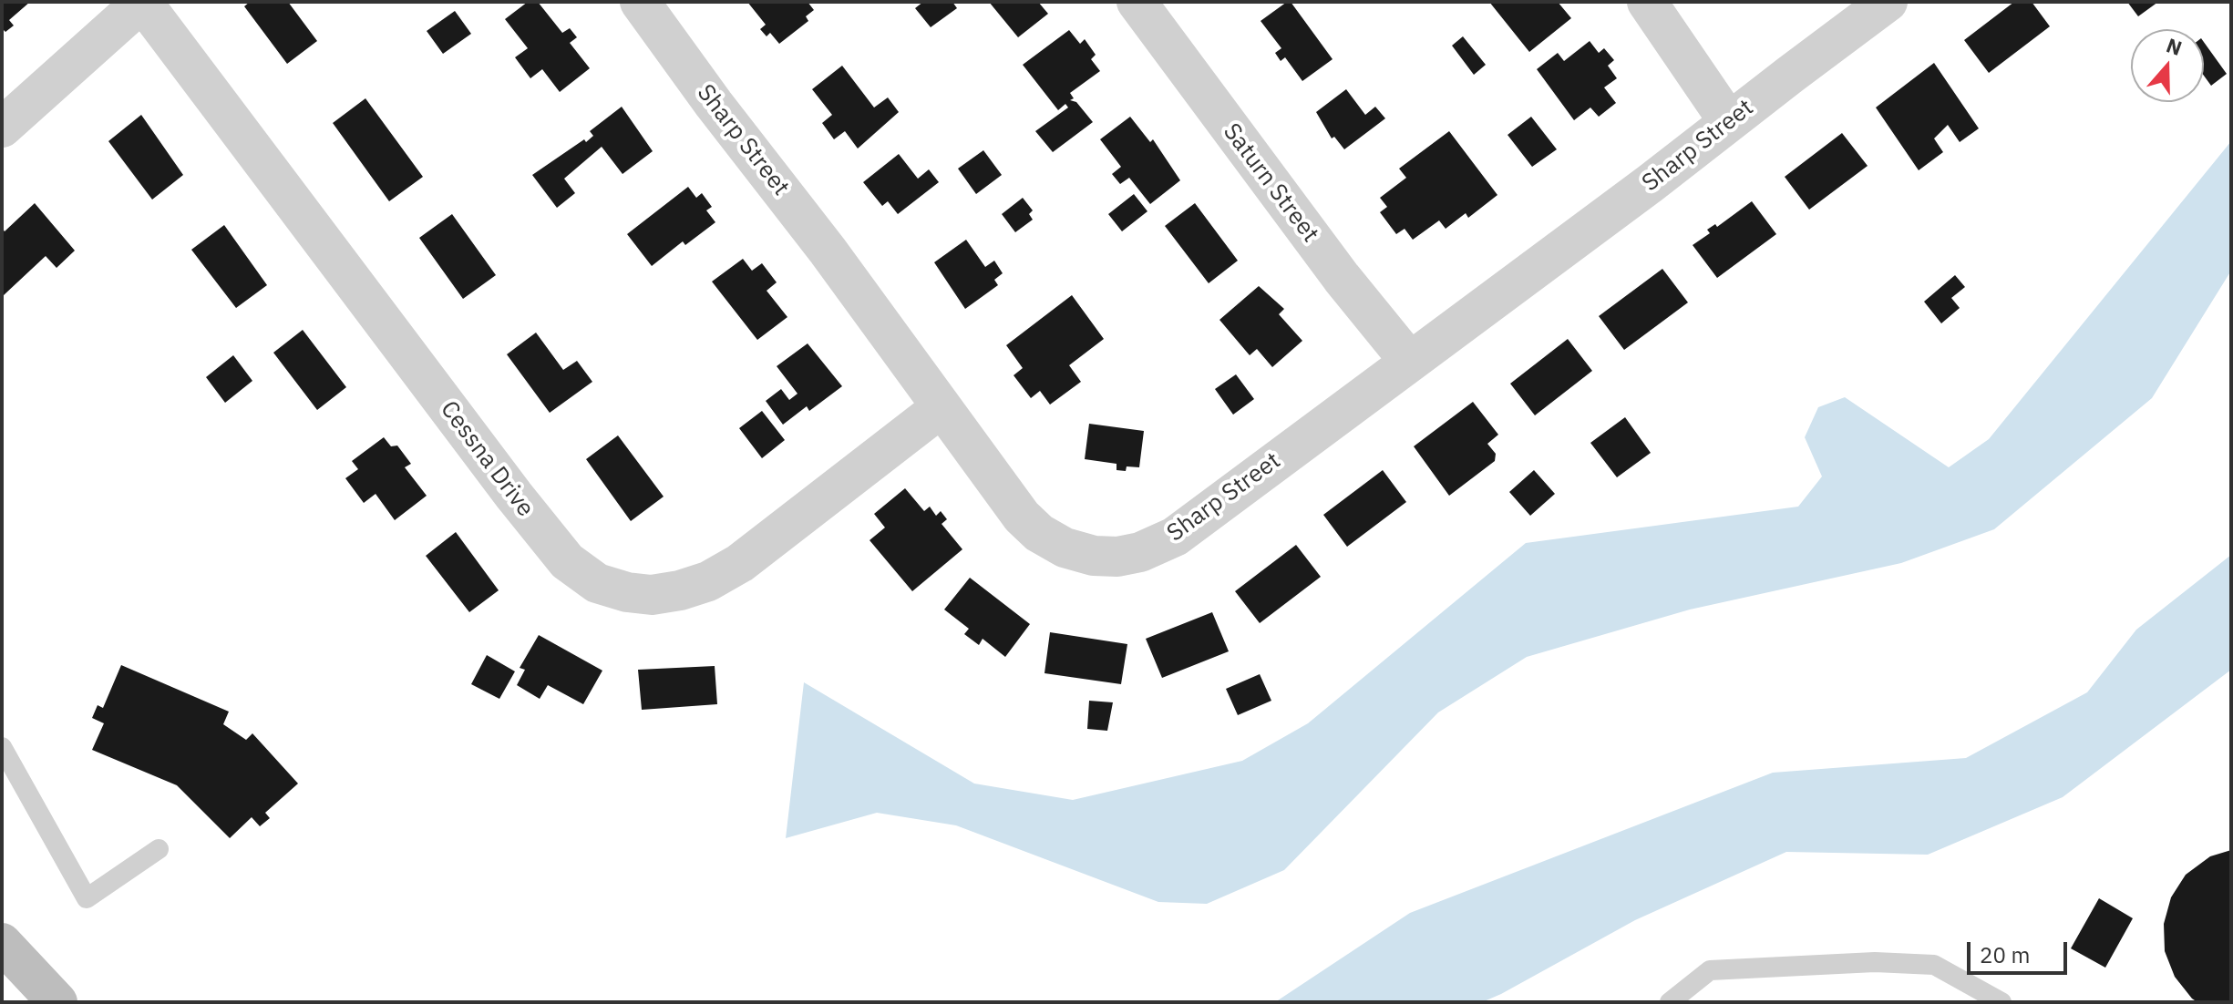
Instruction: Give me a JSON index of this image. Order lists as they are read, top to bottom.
{
  "streets": {
    "street": ["Sharp Street", "Saturn Street", "Cessna Drive"]
  },
  "crossings": [
    ["Sharp Street", "Saturn Street"],
    ["Sharp Street", "Cessna Drive"]
  ],
  "scale_bar": "20 m",
  "north": "top"
}
